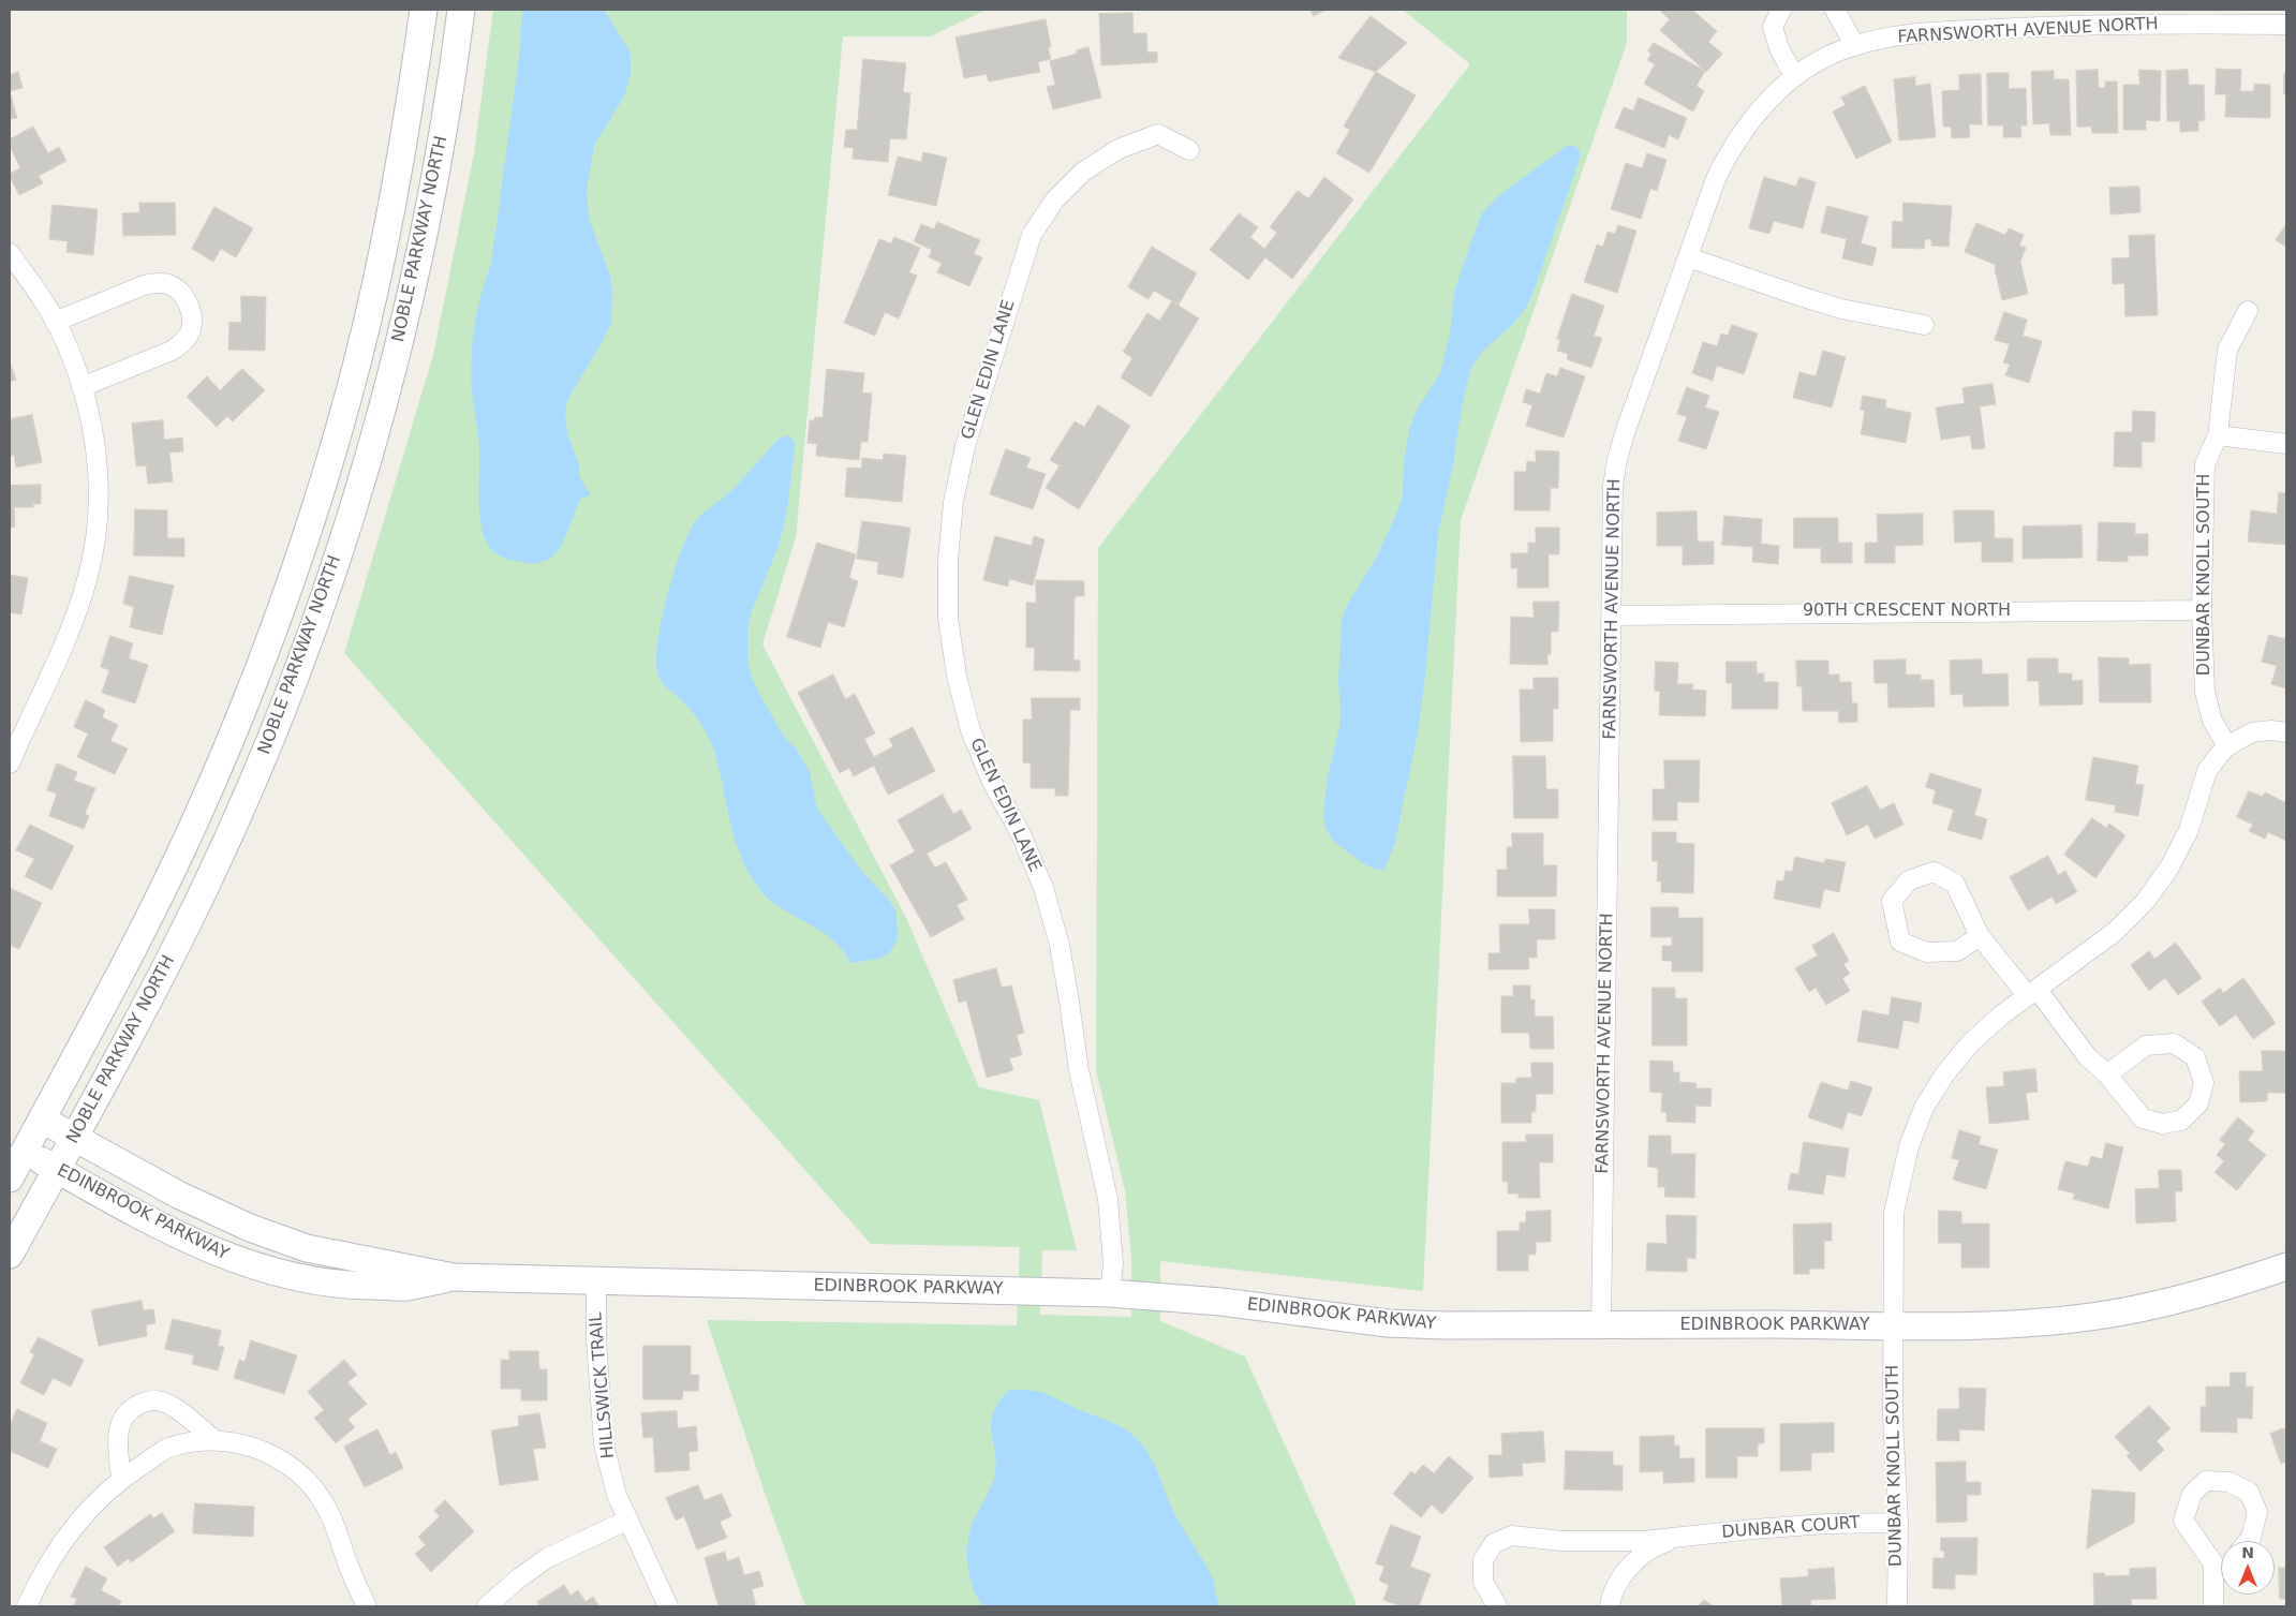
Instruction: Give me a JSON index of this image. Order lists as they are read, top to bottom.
{
  "streets": {
    "street": [
      "FARNSWORTH AVENUE NORTH",
      "NOBLE PARKWAY NORTH",
      "GLEN EDIN LANE",
      "DUNBAR KNOLL SOUTH",
      "90TH CRESCENT NORTH",
      "EDINBROOK PARKWAY",
      "HILLSWICK TRAIL",
      "DUNBAR COURT"
    ]
  },
  "crossings": [
    ["FARNSWORTH AVENUE NORTH", "90TH CRESCENT NORTH"],
    ["FARNSWORTH AVENUE NORTH", "EDINBROOK PARKWAY"],
    ["NOBLE PARKWAY NORTH", "EDINBROOK PARKWAY"],
    ["GLEN EDIN LANE", "EDINBROOK PARKWAY"],
    ["DUNBAR KNOLL SOUTH", "90TH CRESCENT NORTH"],
    ["DUNBAR KNOLL SOUTH", "EDINBROOK PARKWAY"],
    ["DUNBAR KNOLL SOUTH", "DUNBAR COURT"],
    ["EDINBROOK PARKWAY", "HILLSWICK TRAIL"]
  ],
  "north": "top"
}
